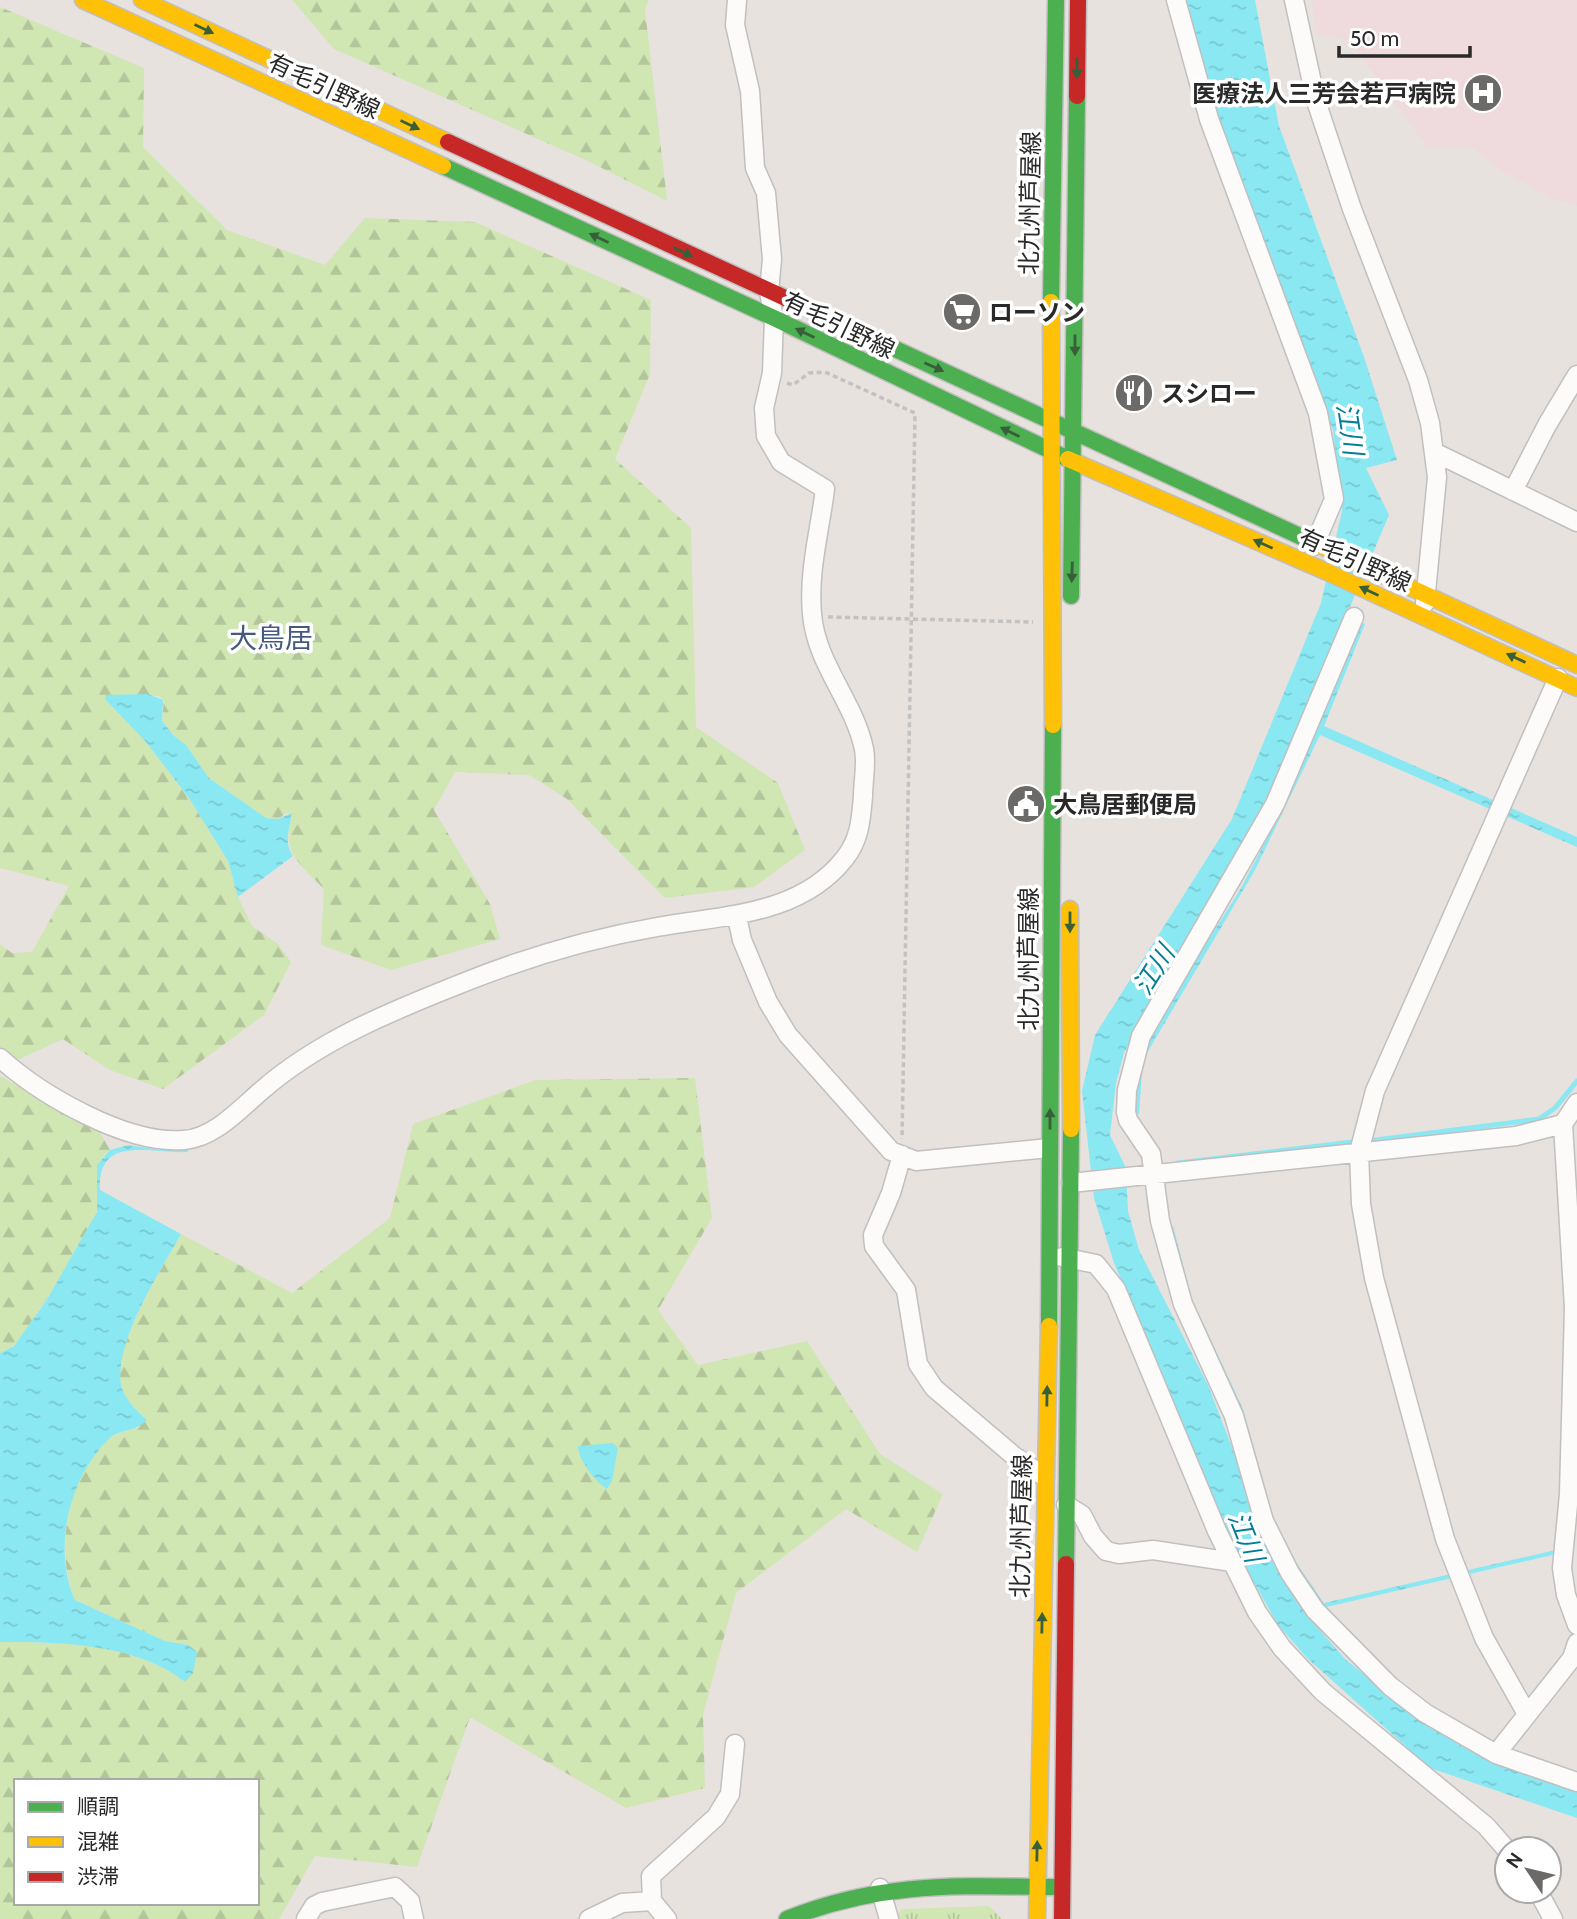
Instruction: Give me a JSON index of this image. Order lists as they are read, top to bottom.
{
  "streets": {
    "main road": ["有毛引野線", "北九州芦屋線"]
  },
  "crossings": [
    ["有毛引野線", "北九州芦屋線"]
  ],
  "districts": ["大鳥居"],
  "water": ["江川"],
  "places": {
    "hospital": ["医療法人三芳会若戸病院"],
    "supermarket": ["ローソン"],
    "restaurant": ["スシロー"],
    "public building": ["大鳥居郵便局"]
  },
  "legend": ["順調", "混雑", "渋滞"],
  "scale_bar": "50 m",
  "north": "top left"
}
